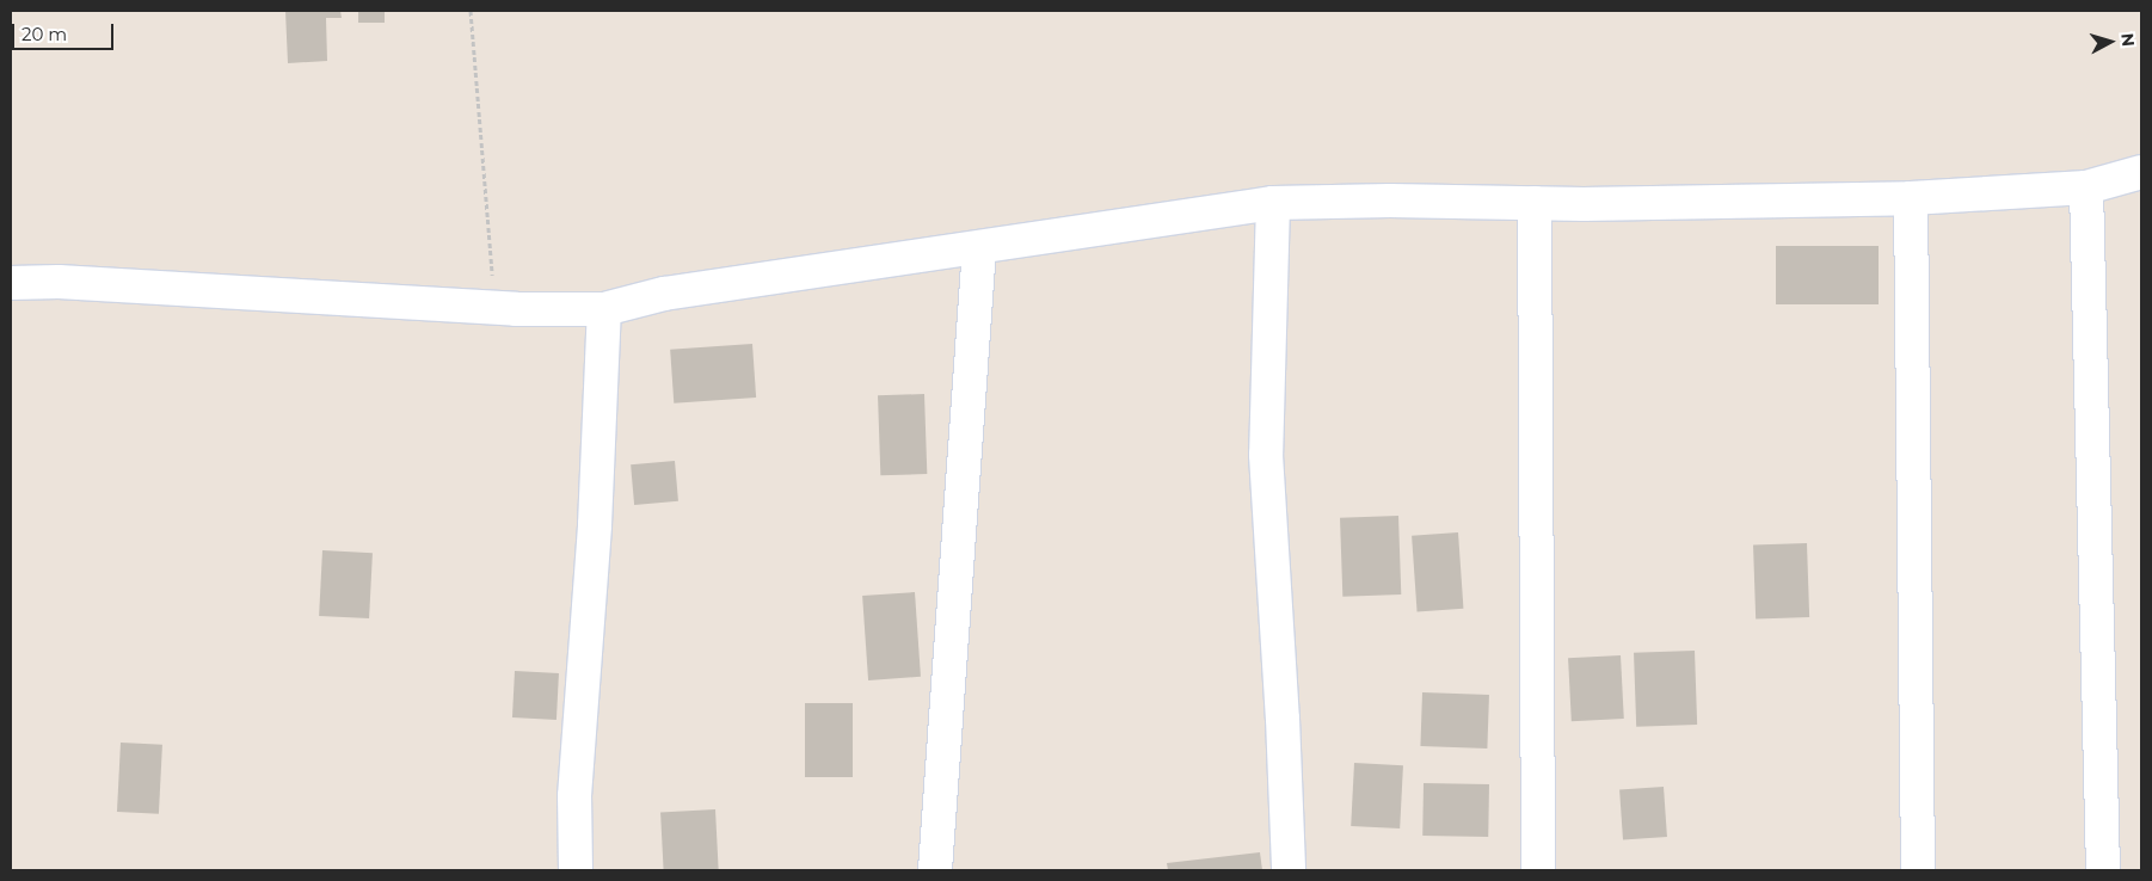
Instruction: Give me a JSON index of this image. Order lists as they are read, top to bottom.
{
  "scale_bar": "20 m",
  "north": "right"
}
